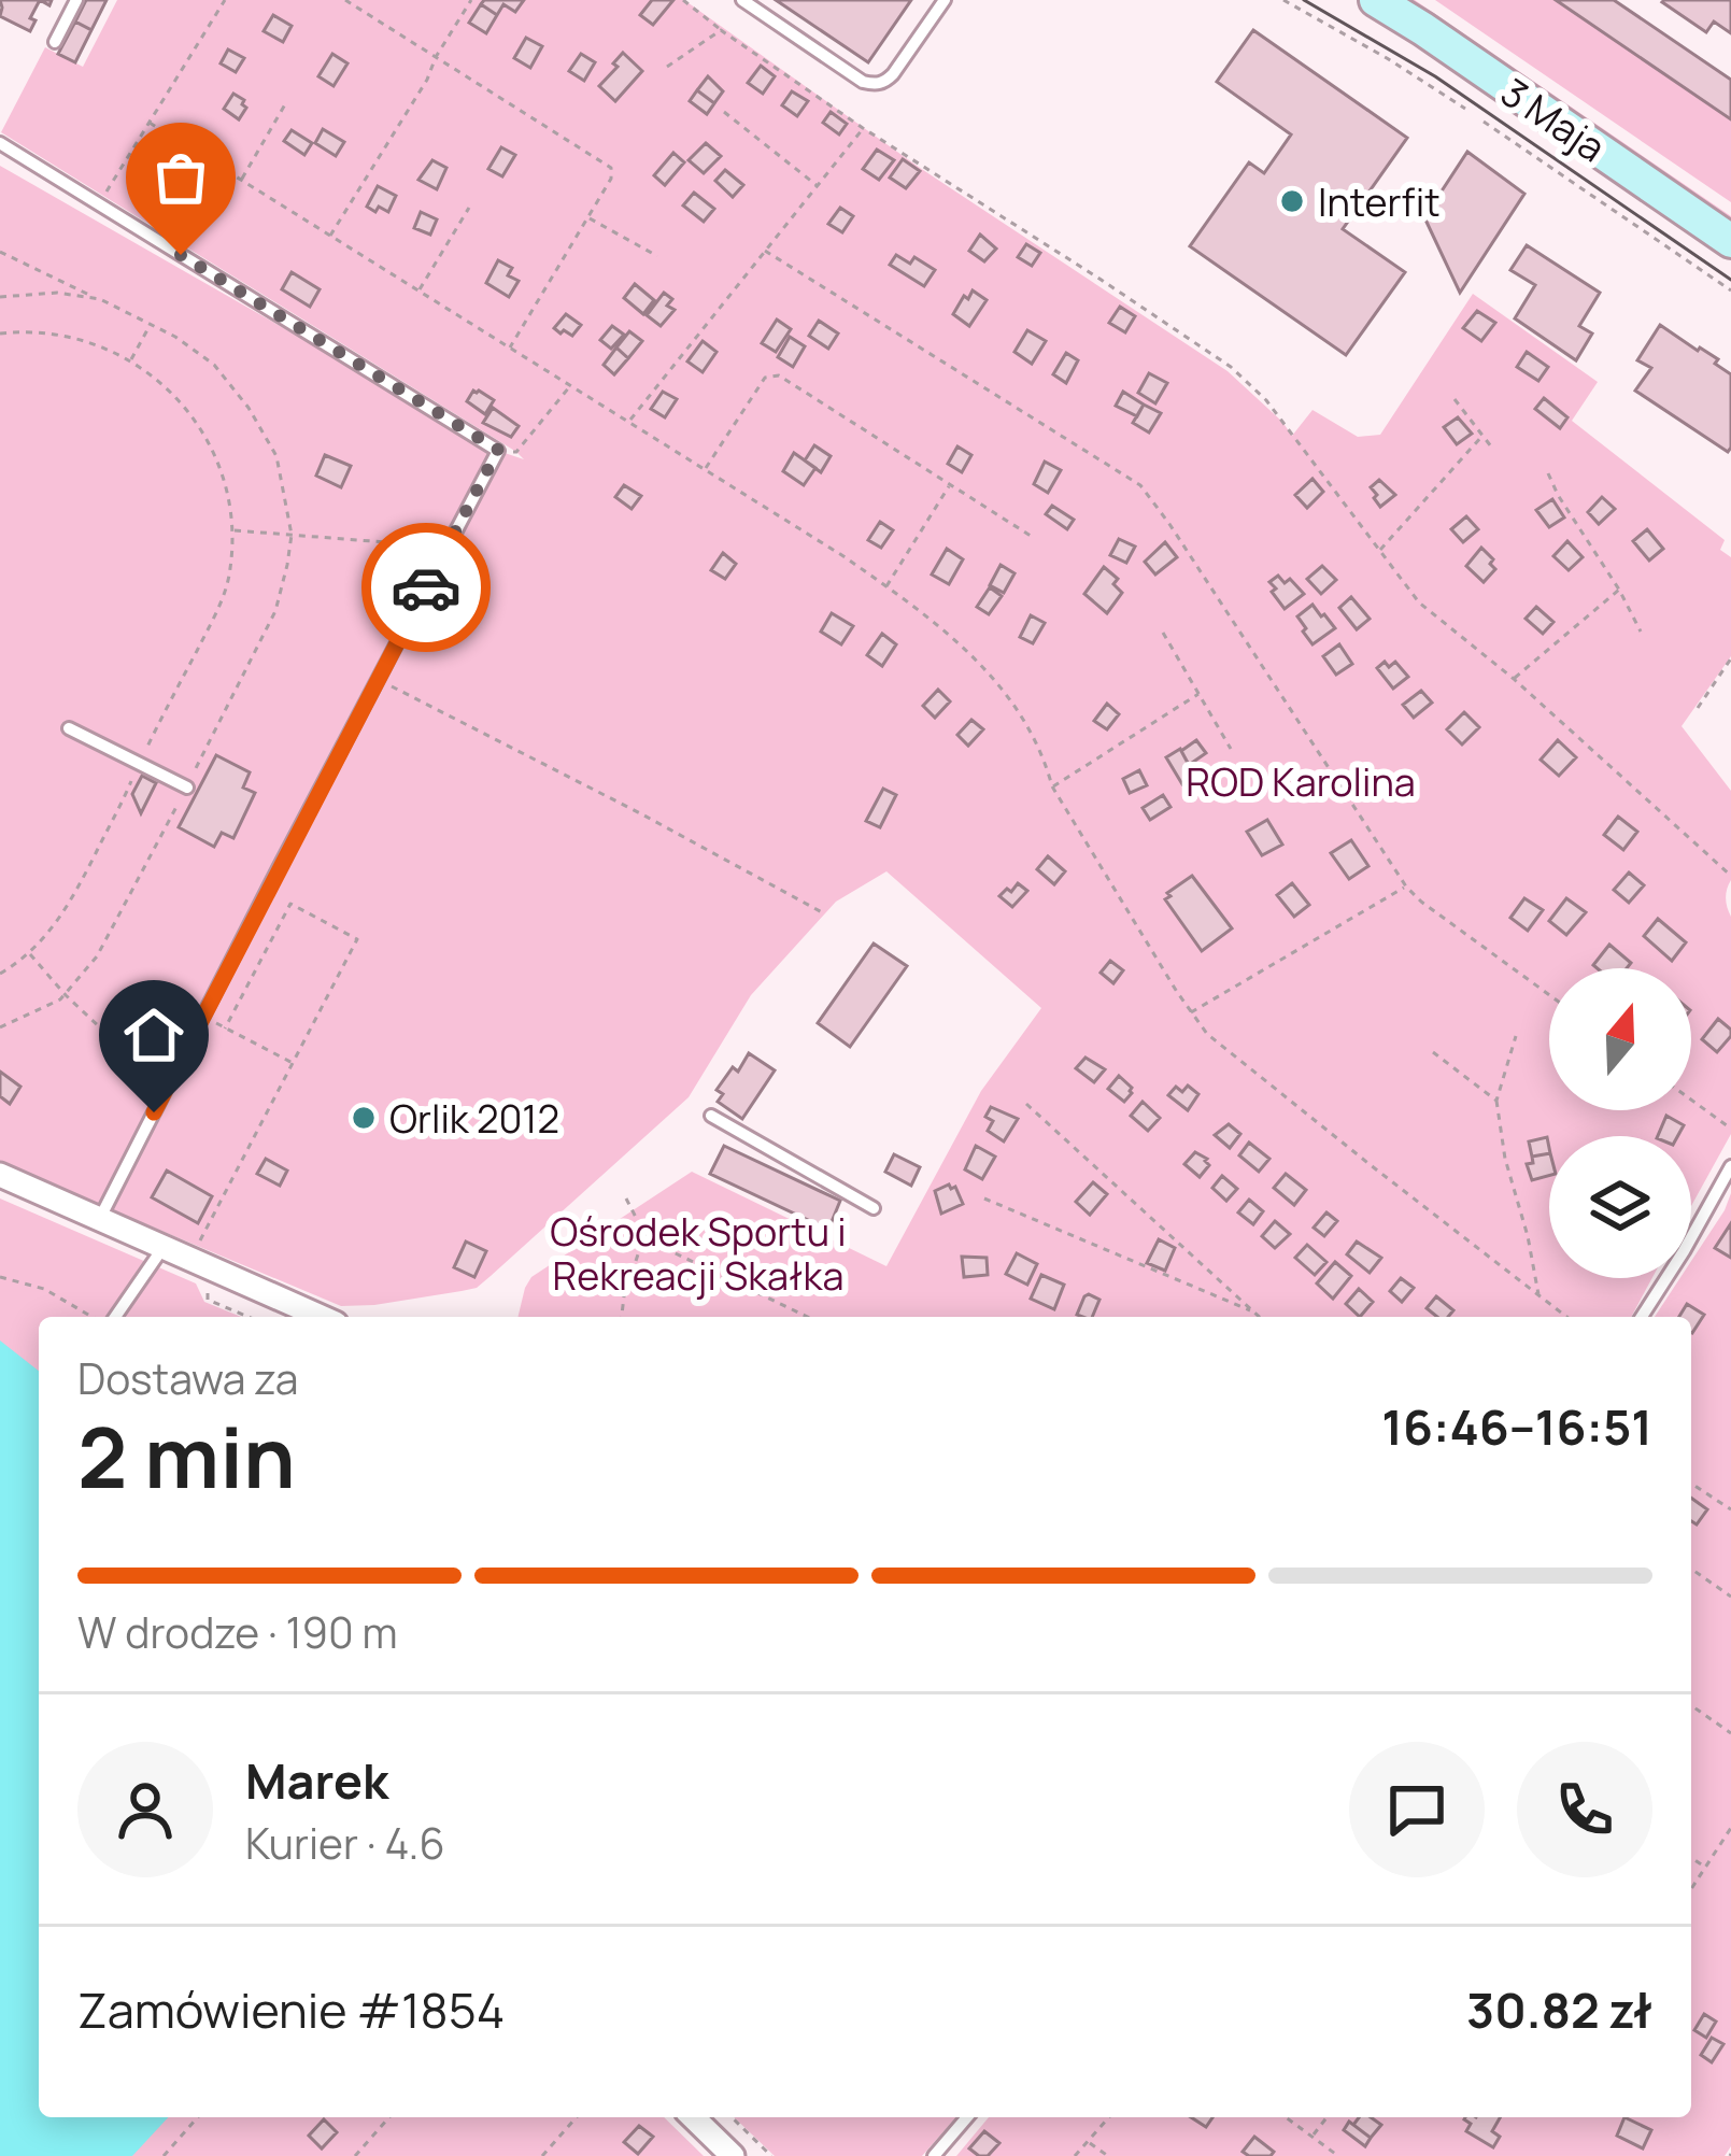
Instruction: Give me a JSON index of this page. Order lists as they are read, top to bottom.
{
  "streets": {
    "street": ["3 Maja"]
  },
  "parks": ["ROD Karolina", "Ośrodek Sportu i Rekreacji Skałka"],
  "places": ["Interfit", "Orlik 2012"],
  "north": "top",
  "page": {
    "heading": ["2 min", "Dostawa za", "16:46–16:51"],
    "panel": [
      "Marek",
      "Kurier · 4.6",
      "Zamówienie #1854",
      "30.82 zł"
    ],
    "bar": "W drodze · 190 m"
  }
}
